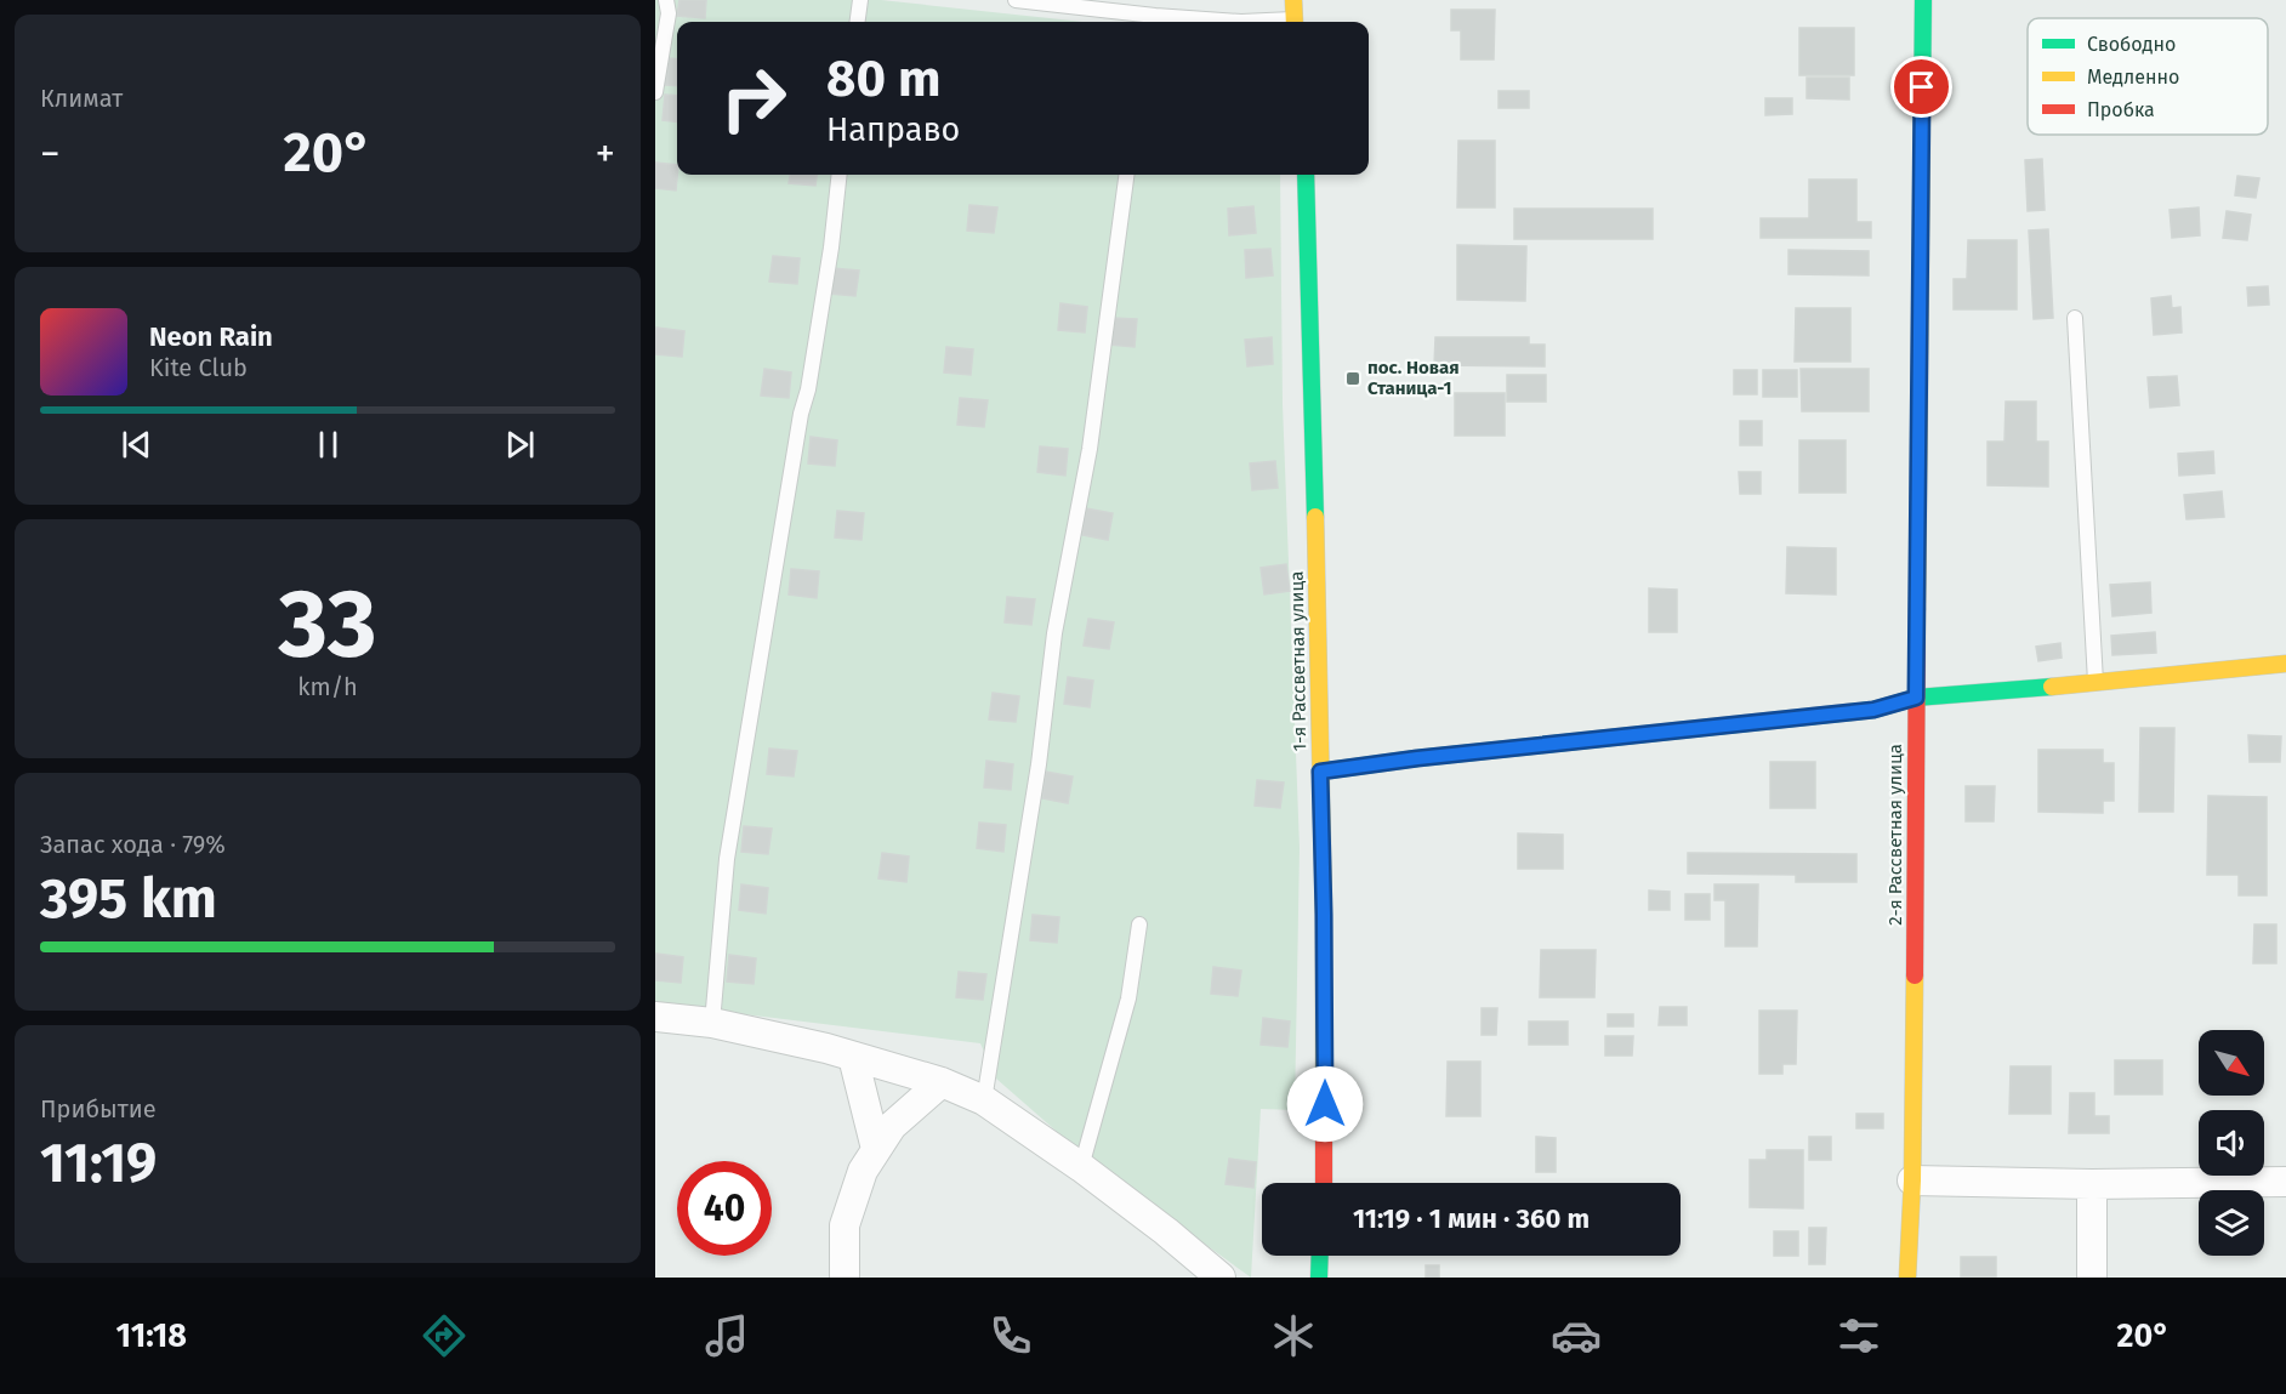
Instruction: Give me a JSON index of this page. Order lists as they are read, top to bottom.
{
  "streets": {
    "street": ["1-я Рассветная улица", "2-я Рассветная улица"]
  },
  "places": {
    "transit": ["пос. Новая Станица-1"]
  },
  "legend": ["Свободно", "Медленно", "Пробка"],
  "north": "bottom right",
  "page": {
    "tile": [
      "Климат",
      ["33", "km/h"],
      ["Запас хода · 79%", "395 km"],
      ["Прибытие", "11:19"]
    ],
    "turn": ["80 m", "Направо"],
    "heat": ["−", "20°", "+"],
    "song": ["Neon Rain", "Kite Club"],
    "limit": "40",
    "trip": "11:19 · 1 мин · 360 m",
    "tabs": ["11:18", "20°"]
  }
}
